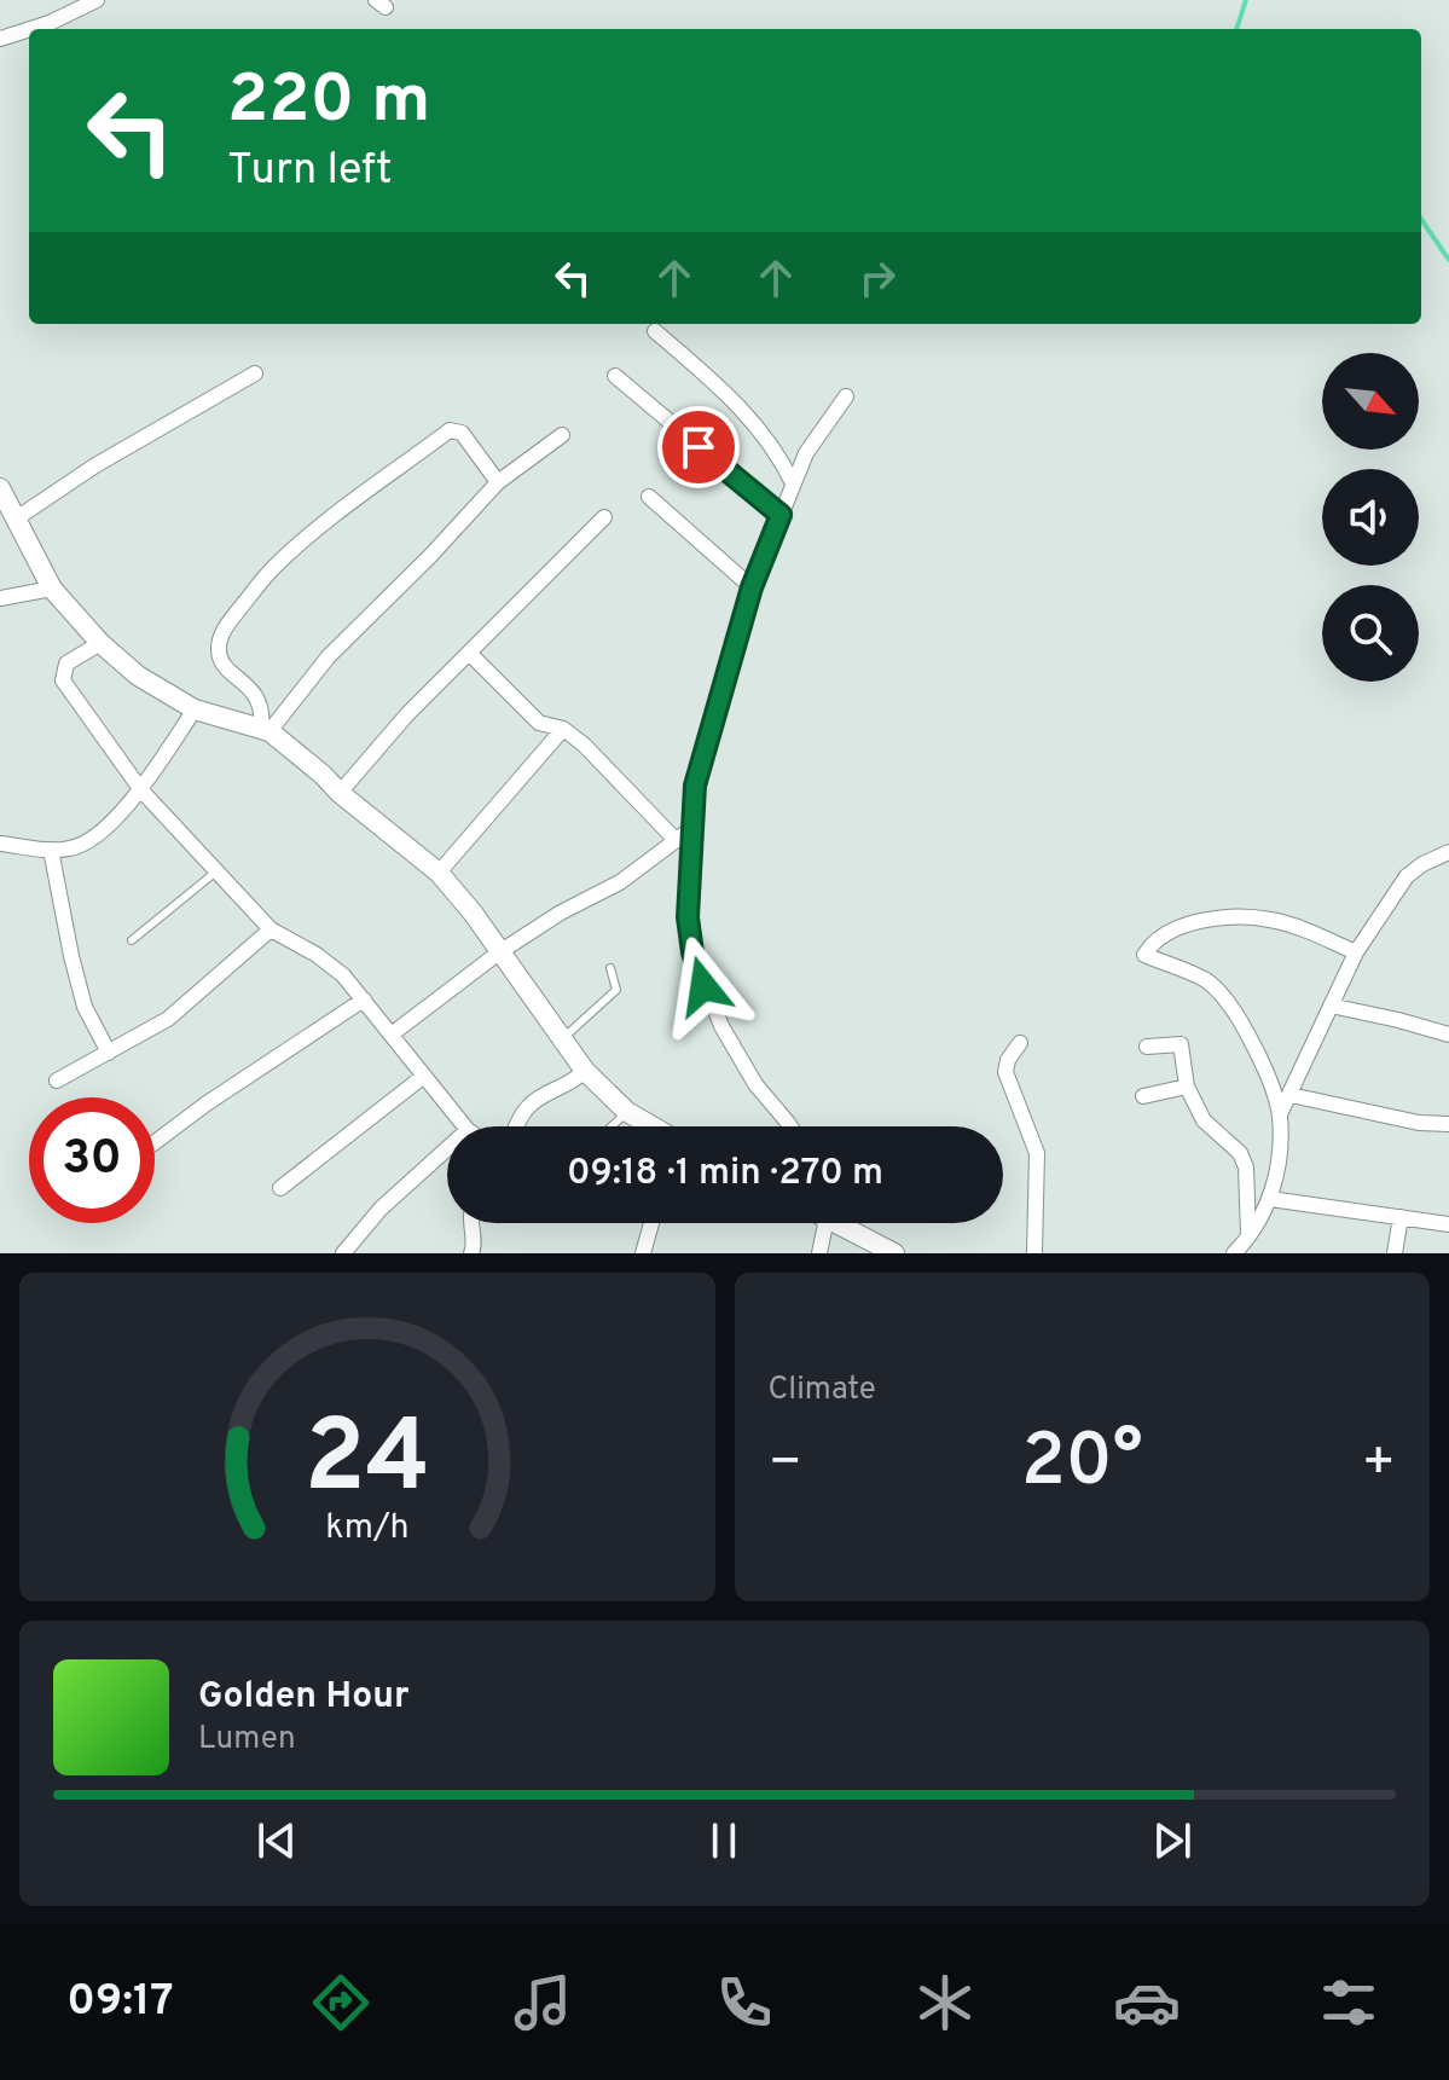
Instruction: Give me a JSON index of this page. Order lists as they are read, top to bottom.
{
  "north": "bottom right",
  "page": {
    "turn": ["220 m", "Turn left"],
    "limit": "30",
    "trip": "09:18 · 1 min · 270 m",
    "tile": "Climate",
    "heat": ["−", "20°", "+"],
    "song": ["Golden Hour", "Lumen"],
    "tabs": "09:17",
    "gauge": ["24", "km/h"]
  }
}
